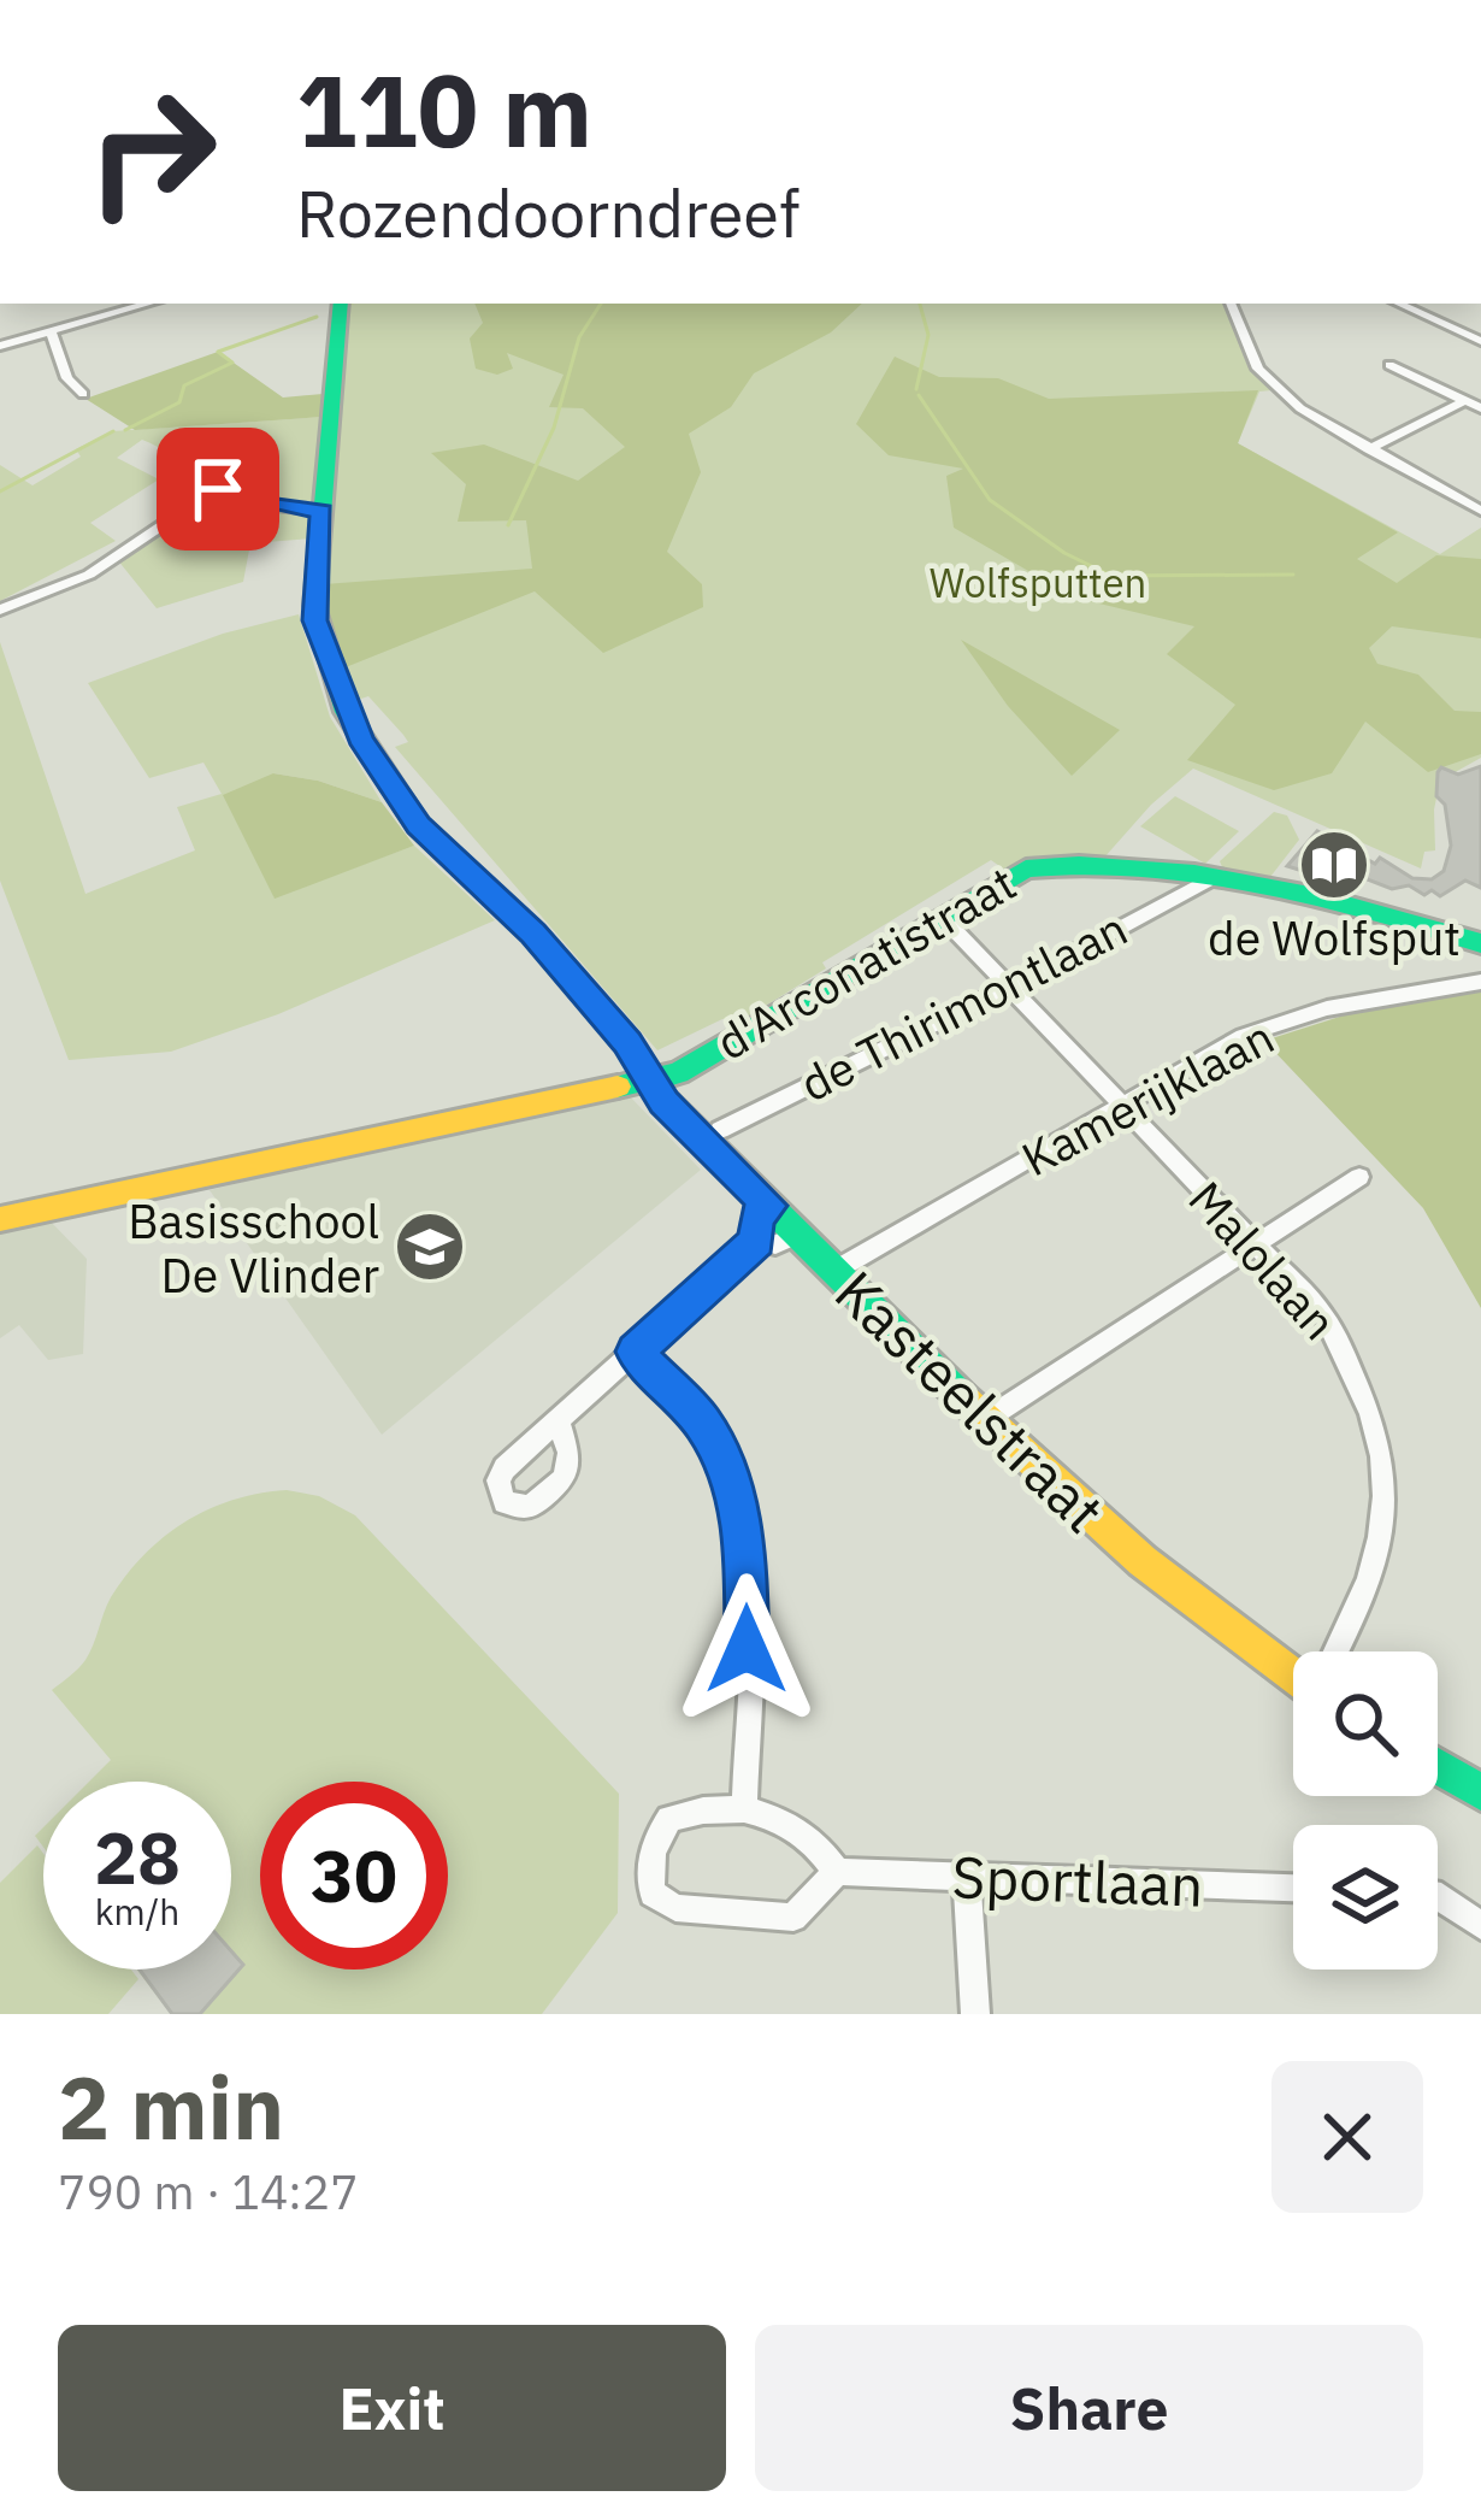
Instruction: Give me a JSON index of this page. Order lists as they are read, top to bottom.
{
  "streets": {
    "street": [
      "d'Arconatistraat",
      "de Thirimontlaan",
      "Kamerijklaan",
      "Malolaan",
      "Kasteelstraat",
      "Sportlaan"
    ]
  },
  "crossings": [
    ["d'Arconatistraat", "de Thirimontlaan"],
    ["d'Arconatistraat", "Malolaan"],
    ["d'Arconatistraat", "Kasteelstraat"],
    ["de Thirimontlaan", "Malolaan"],
    ["Kamerijklaan", "Malolaan"],
    ["Kamerijklaan", "Kasteelstraat"]
  ],
  "parks": ["Wolfsputten"],
  "places": {
    "library": ["de Wolfsput"],
    "school or university": ["Basisschool De Vlinder"]
  },
  "page": {
    "turn": ["110 m", "Rozendoorndreef"],
    "speed": "28 km/h",
    "limit": "30",
    "heading": ["2 min", "790 m · 14:27"],
    "buttons": ["Exit", "Share"]
  }
}
